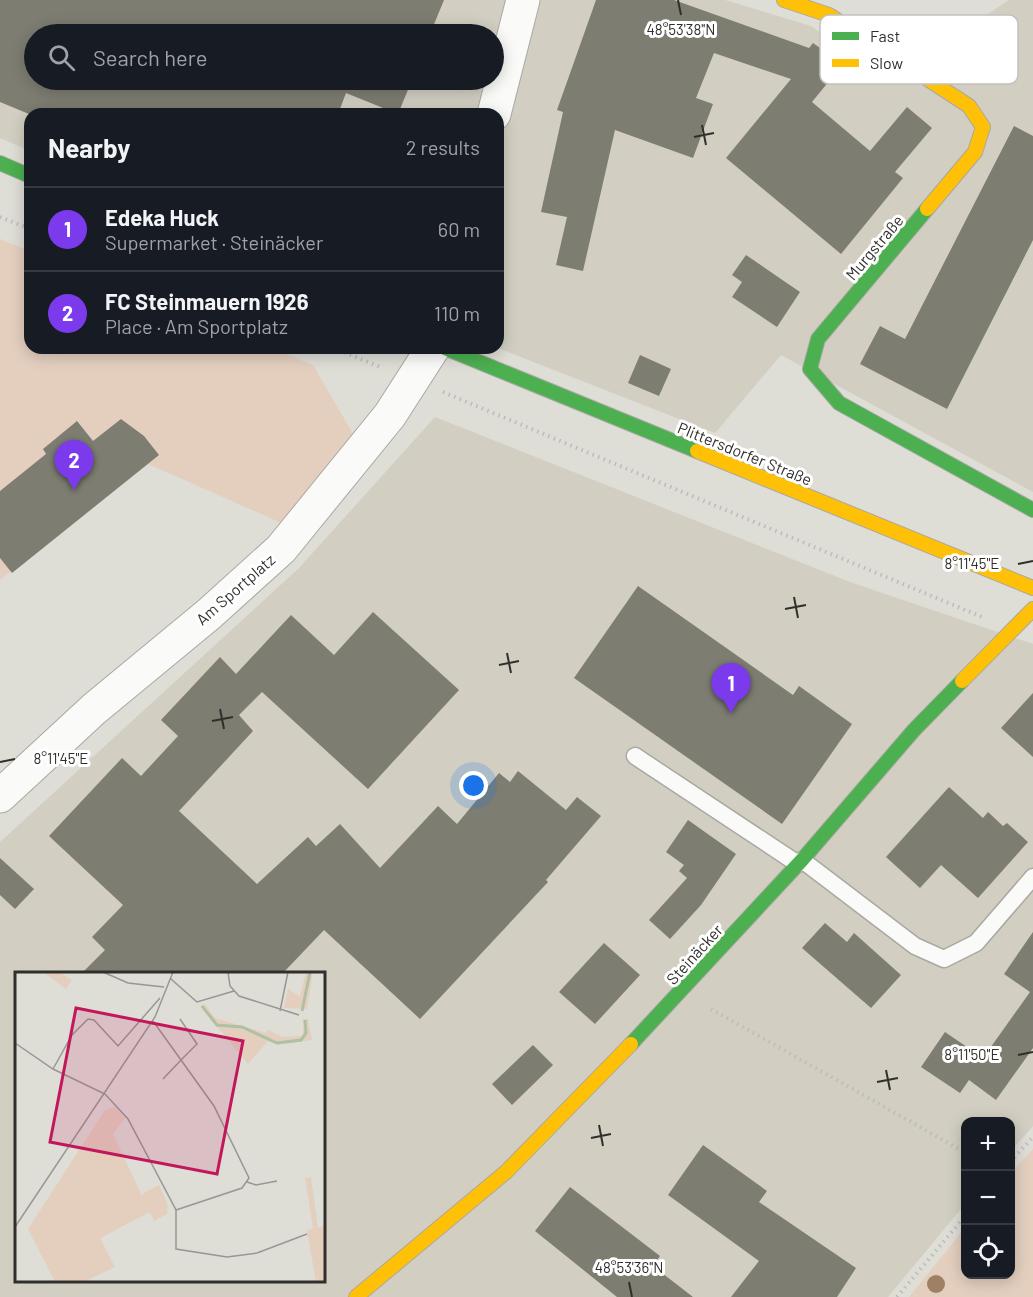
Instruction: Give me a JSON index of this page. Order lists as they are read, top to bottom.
{
  "streets": {
    "street": [
      "Murgstraße",
      "Plittersdorfer Straße",
      "Am Sportplatz",
      "Steinäcker"
    ]
  },
  "legend": ["Fast", "Slow"],
  "page": {
    "search": "Search here",
    "heading": ["Nearby", "2 results"],
    "list": [
      {
        "mark": "1",
        "name": "Edeka Huck",
        "note": "Supermarket · Steinäcker",
        "value": "60 m"
      },
      {
        "mark": "2",
        "name": "FC Steinmauern 1926",
        "note": "Place · Am Sportplatz",
        "value": "110 m"
      }
    ],
    "pins": ["2", "1"],
    "map_buttons": ["+", "−"]
  },
  "coordinates": [
    "48°53'38\"N",
    "8°11'45\"E",
    "8°11'50\"E",
    "48°53'36\"N"
  ]
}
